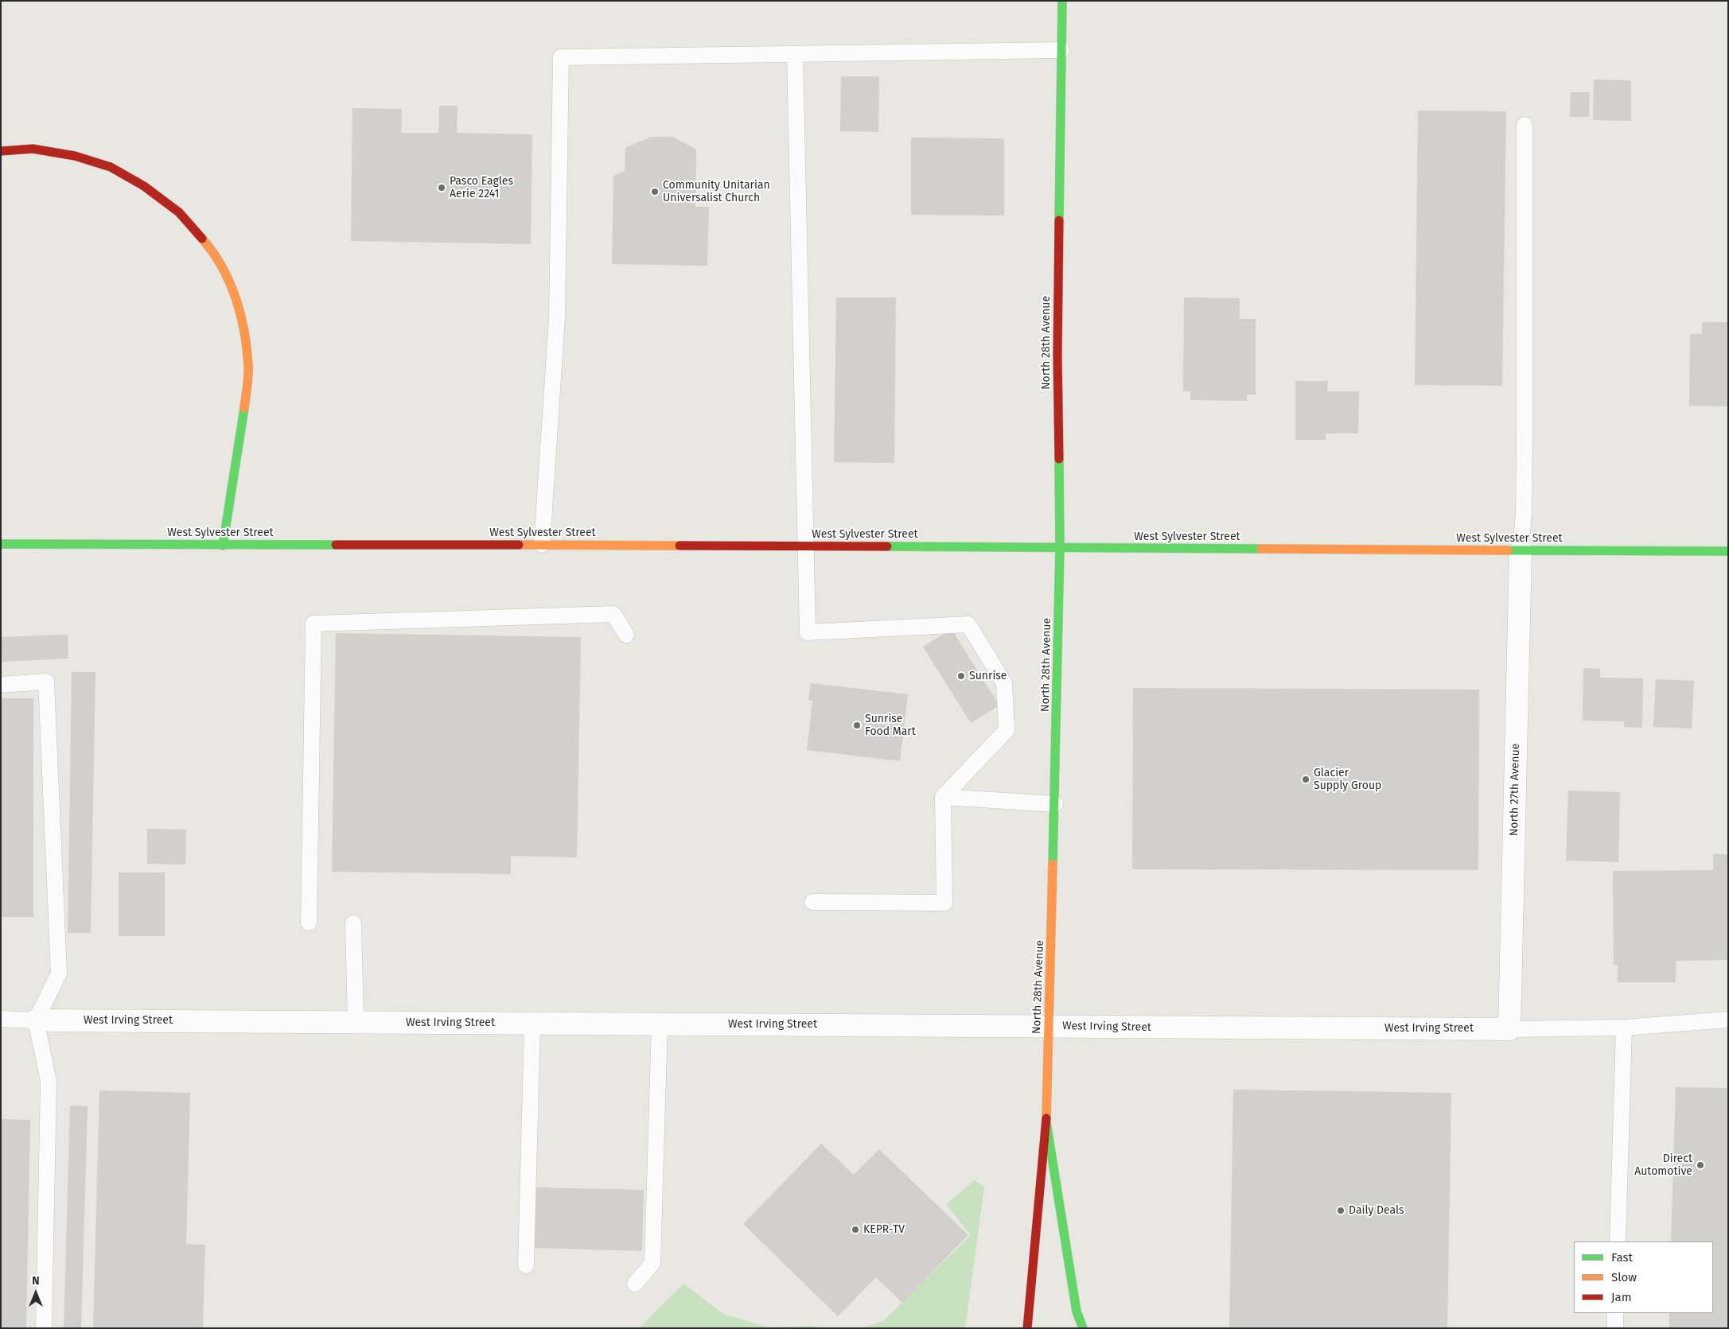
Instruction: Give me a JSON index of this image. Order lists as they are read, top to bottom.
{
  "streets": {
    "main road": ["North 28th Avenue", "West Sylvester Street"],
    "street": ["North 27th Avenue", "West Irving Street"]
  },
  "crossings": [
    ["North 28th Avenue", "West Sylvester Street"],
    ["North 28th Avenue", "West Irving Street"],
    ["West Sylvester Street", "North 27th Avenue"],
    ["North 27th Avenue", "West Irving Street"]
  ],
  "places": [
    "Pasco Eagles Aerie 2241",
    "Community Unitarian Universalist Church",
    "Sunrise",
    "Sunrise Food Mart",
    "Glacier Supply Group",
    "Direct Automotive",
    "Daily Deals",
    "KEPR-TV"
  ],
  "legend": ["Fast", "Slow", "Jam"],
  "north": "top"
}
